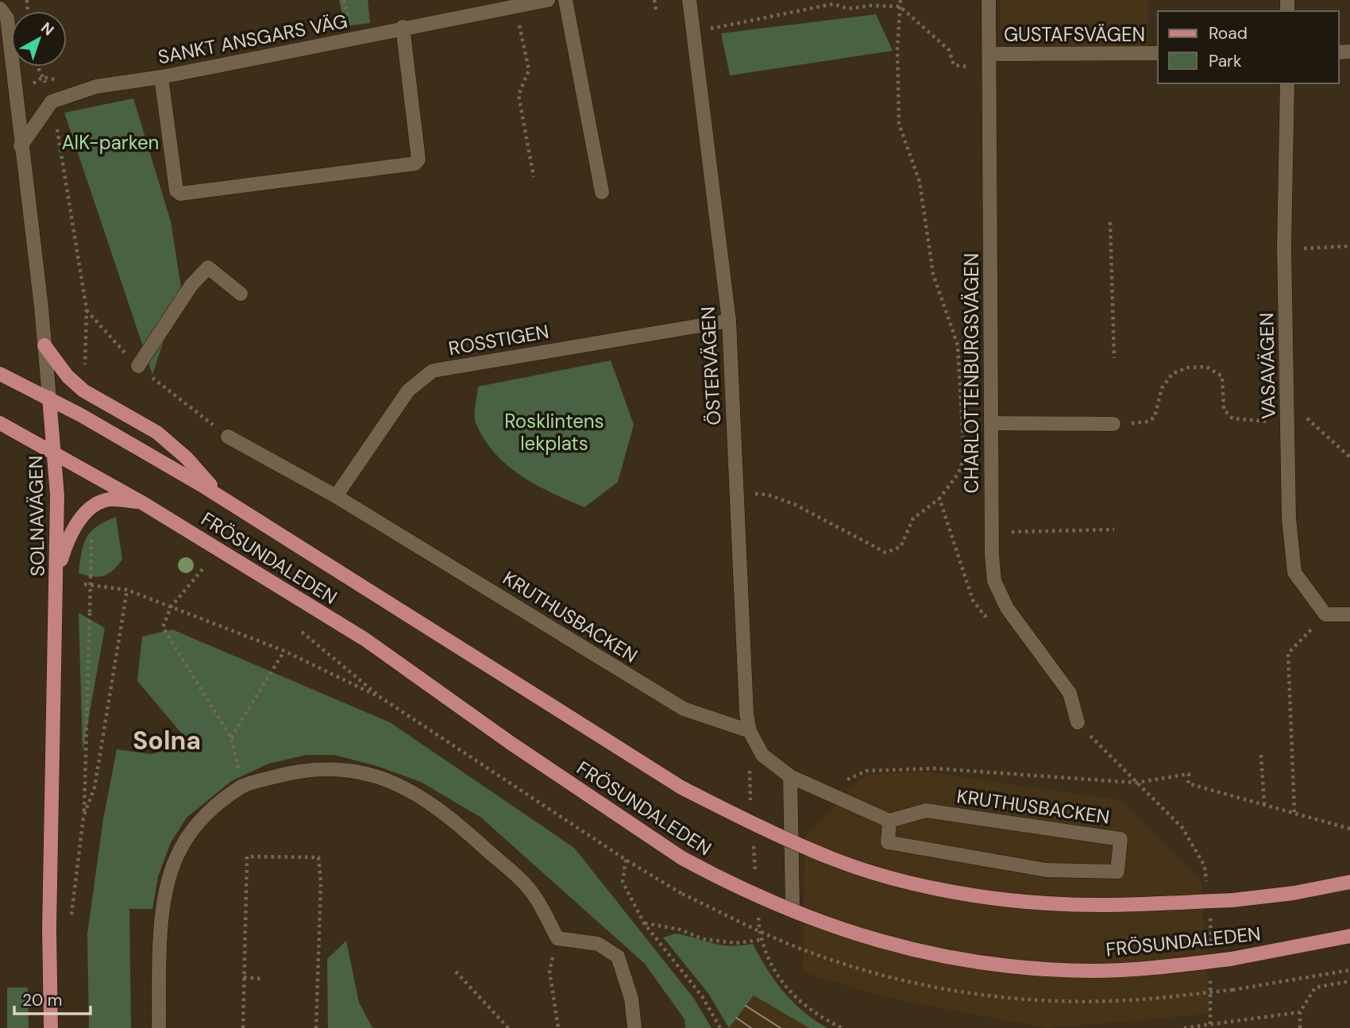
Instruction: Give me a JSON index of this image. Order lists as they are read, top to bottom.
{
  "streets": {
    "main road": ["SOLNAVÄGEN", "FRÖSUNDALEDEN"],
    "street": [
      "GUSTAFSVÄGEN",
      "SANKT ANSGARS VÄG",
      "ROSSTIGEN",
      "ÖSTERVÄGEN",
      "VASAVÄGEN",
      "CHARLOTTENBURGSVÄGEN",
      "KRUTHUSBACKEN"
    ]
  },
  "crossings": [
    ["GUSTAFSVÄGEN", "CHARLOTTENBURGSVÄGEN"],
    ["ROSSTIGEN", "ÖSTERVÄGEN"],
    ["ROSSTIGEN", "KRUTHUSBACKEN"],
    ["ÖSTERVÄGEN", "KRUTHUSBACKEN"],
    ["SOLNAVÄGEN", "FRÖSUNDALEDEN"]
  ],
  "districts": ["Solna"],
  "parks": ["AIK-parken", "Rosklintens lekplats"],
  "legend": ["Road", "Park"],
  "scale_bar": "20 m",
  "north": "top right"
}
